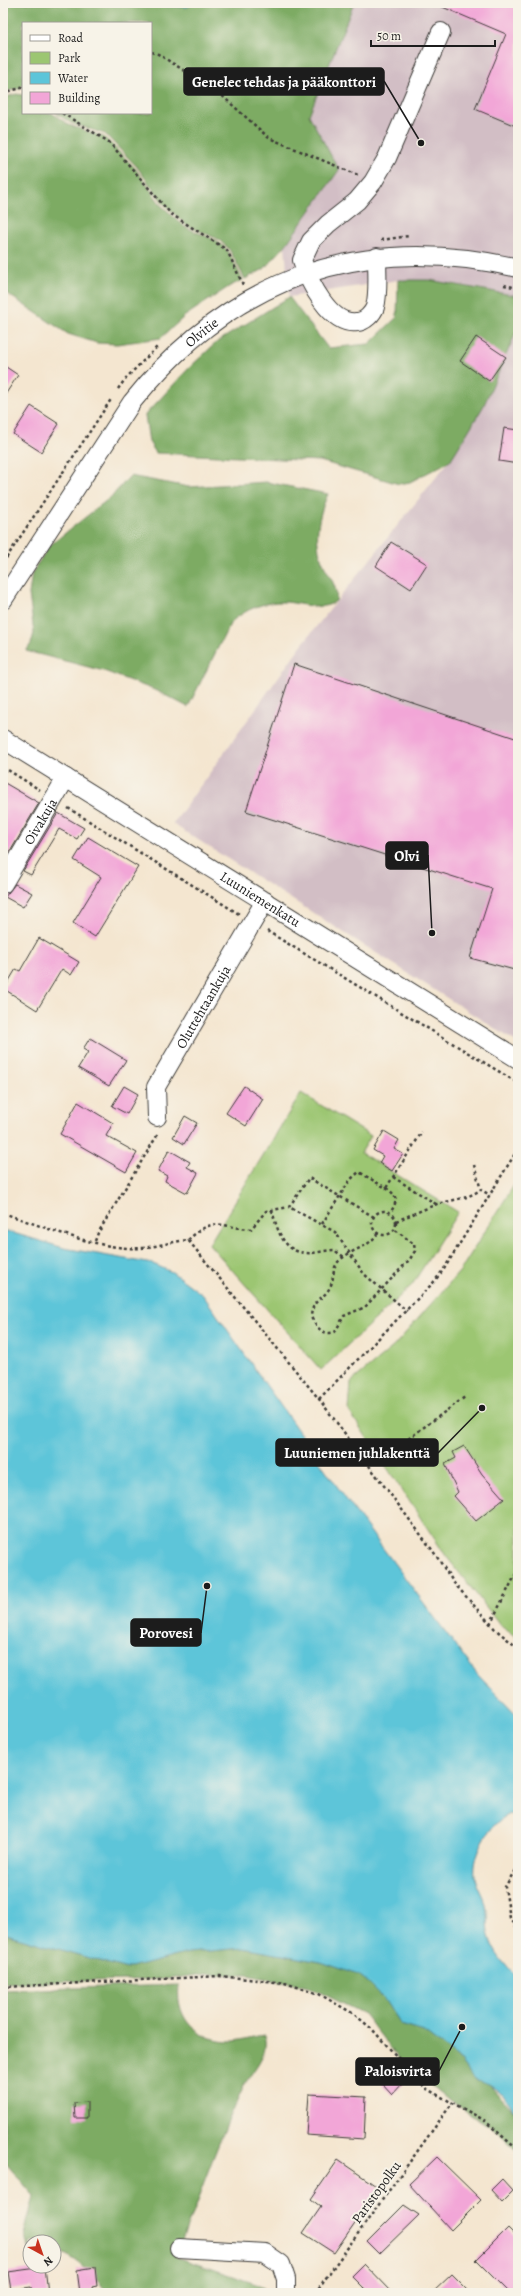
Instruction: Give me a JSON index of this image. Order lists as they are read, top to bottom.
{
  "streets": {
    "street": [
      "Olvitie",
      "Oivakuja",
      "Luuniemenkatu",
      "Oluttehtaankuja"
    ],
    "path": ["Paristopolku"]
  },
  "crossings": [
    ["Oivakuja", "Luuniemenkatu"],
    ["Luuniemenkatu", "Oluttehtaankuja"]
  ],
  "places": [
    "Genelec tehdas ja pääkonttori",
    "Olvi",
    "Luuniemen juhlakenttä",
    "Porovesi",
    "Paloisvirta"
  ],
  "legend": [
    "Road",
    "Park",
    "Water",
    "Building"
  ],
  "scale_bar": "50 m",
  "north": "bottom right"
}
